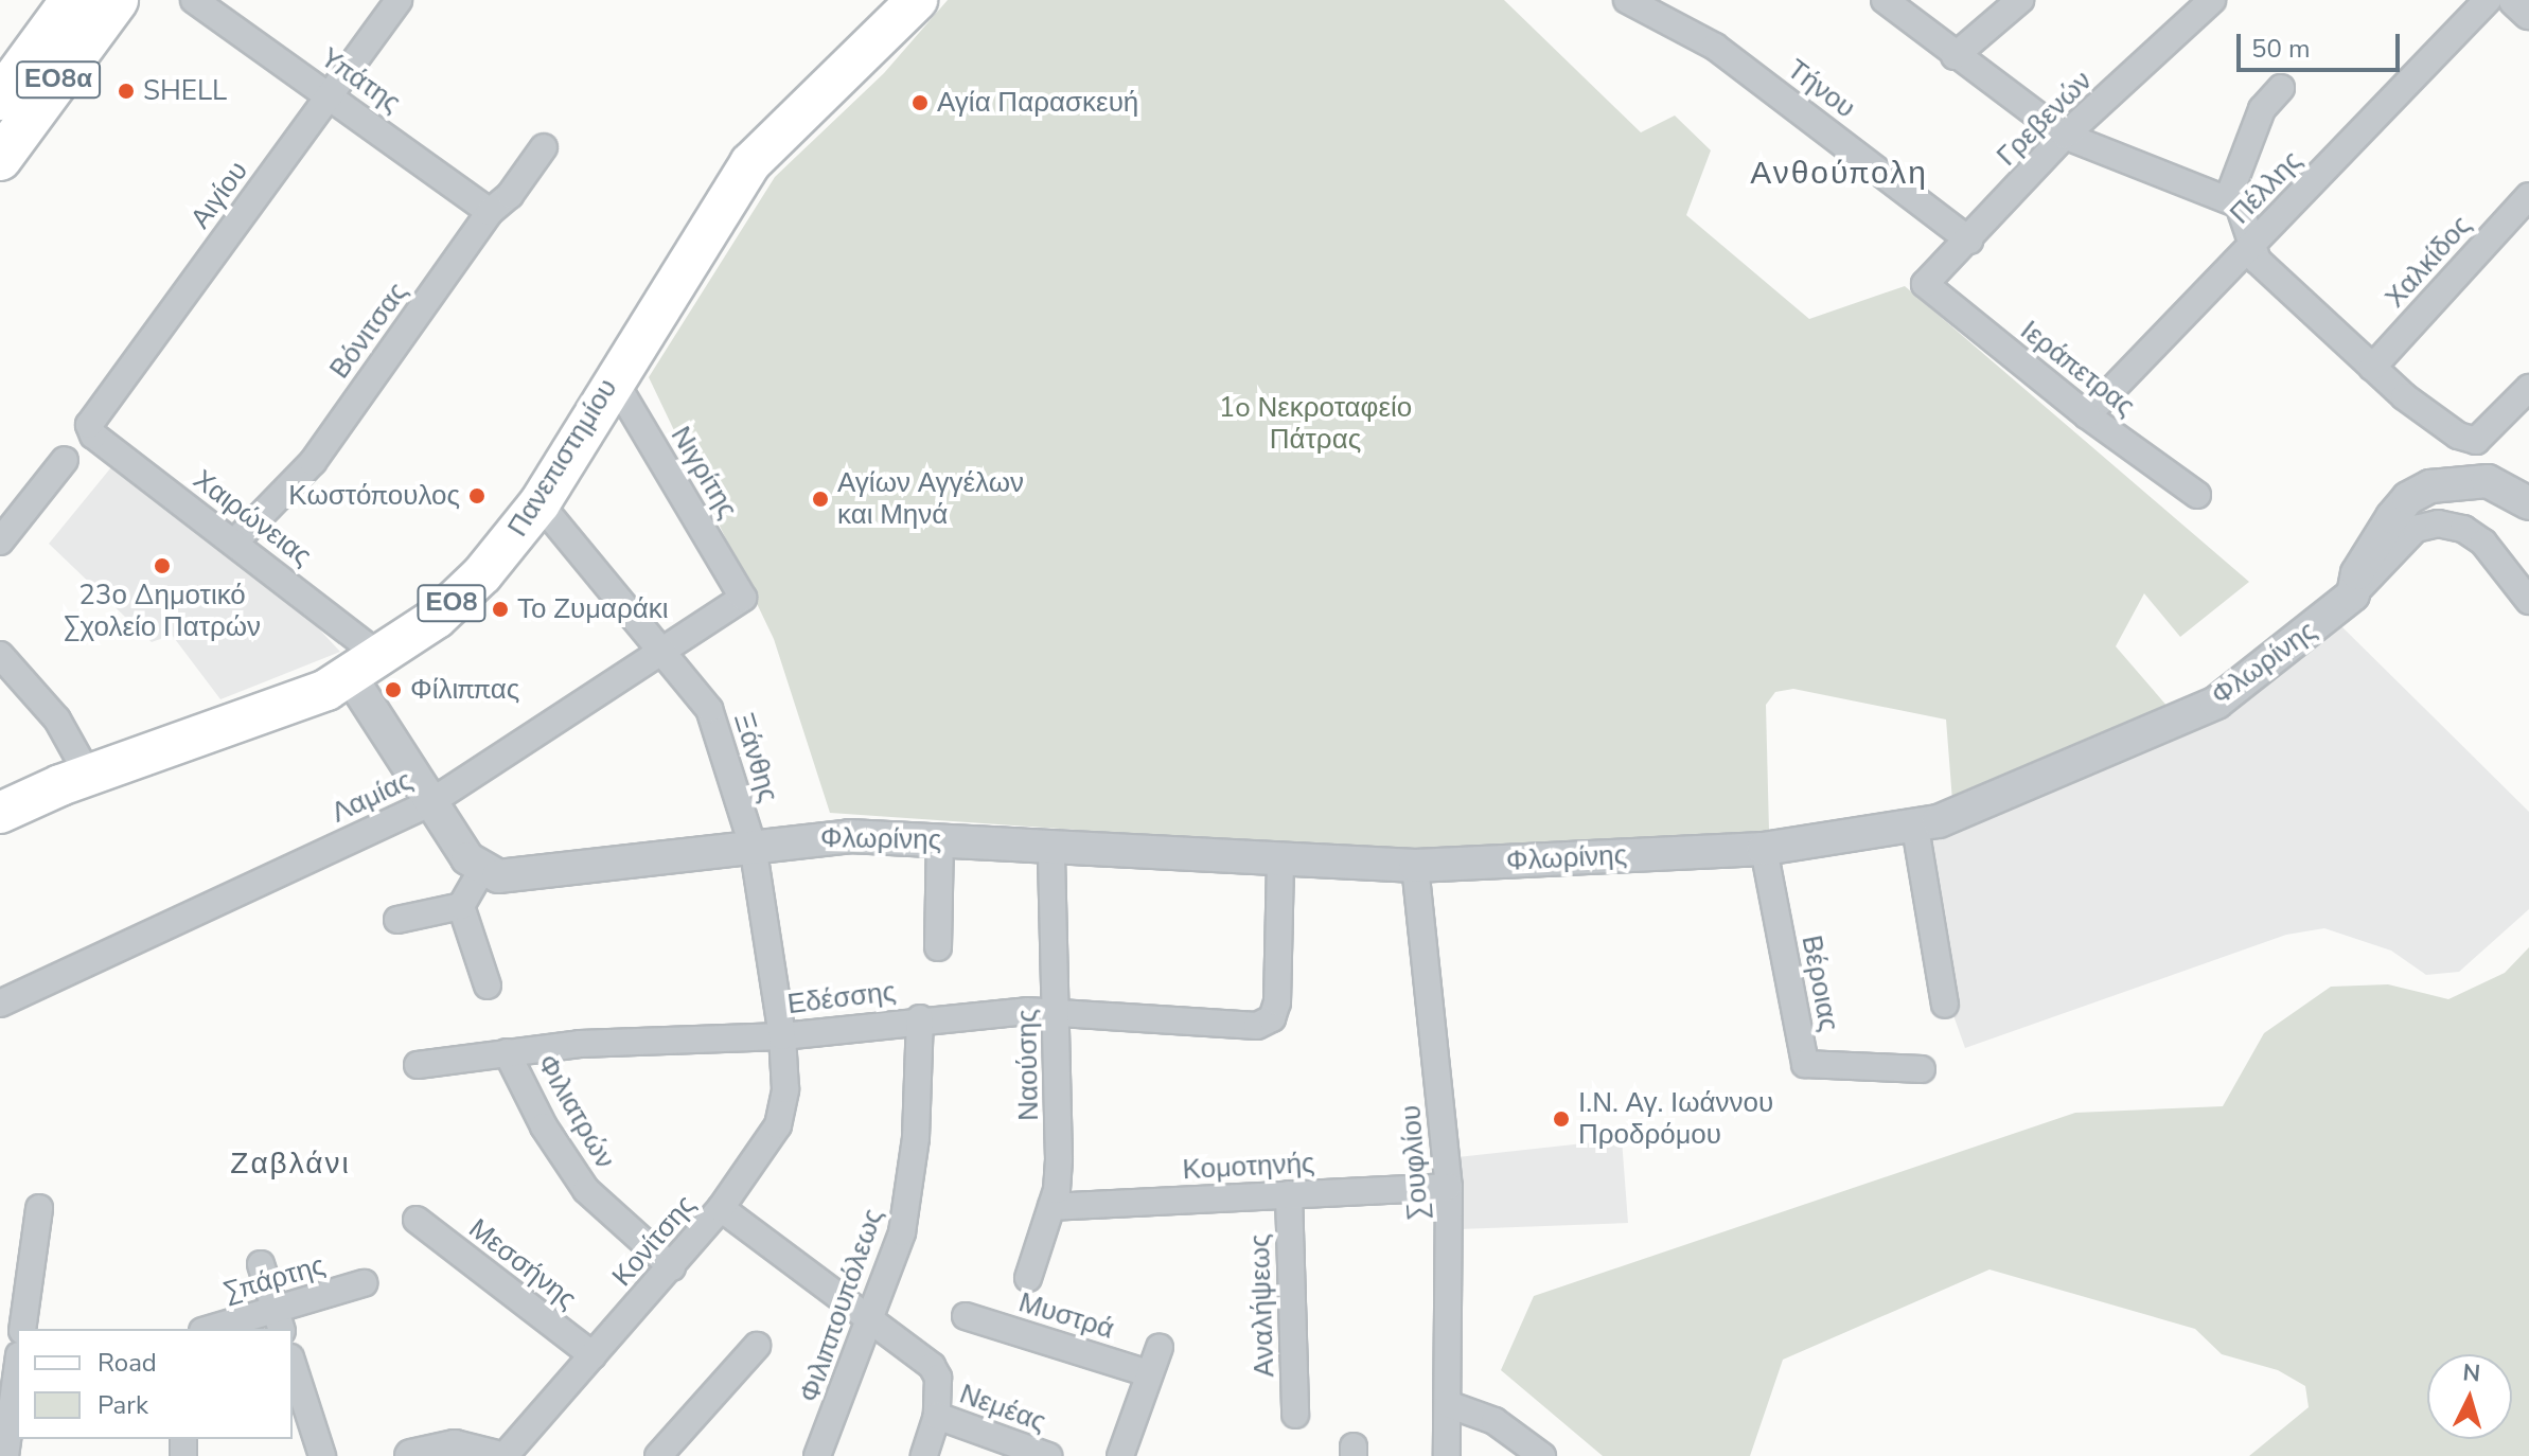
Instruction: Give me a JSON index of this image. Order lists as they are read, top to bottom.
{
  "streets": {
    "highway": ["ΕΟ8α"],
    "main road": ["Πανεπιστημίου", "ΕΟ8"],
    "street": [
      "Υπάτης",
      "Τήνου",
      "Γρεβενών",
      "Πέλλης",
      "Αιγίου",
      "Χαλκίδος",
      "Βόνιτσας",
      "Ιεράπετρας",
      "Νιγρίτης",
      "Χαιρώνειας",
      "Φλωρίνης",
      "Ξάνθης",
      "Λαμίας",
      "Βέροιας",
      "Εδέσσης",
      "Ναούσης",
      "Φιλιατρών",
      "Σουφλίου",
      "Κομοτηνής",
      "Κονίτσης",
      "Μεσσήνης",
      "Σπάρτης",
      "Φιλιππουπόλεως",
      "Αναλήψεως",
      "Μυστρά",
      "Νεμέας"
    ]
  },
  "crossings": [
    ["Υπάτης", "Αιγίου"],
    ["Υπάτης", "Βόνιτσας"],
    ["Τήνου", "Γρεβενών"],
    ["Γρεβενών", "Ιεράπετρας"],
    ["Πέλλης", "Ιεράπετρας"],
    ["Αιγίου", "Χαιρώνειας"],
    ["Βόνιτσας", "Χαιρώνειας"],
    ["Πανεπιστημίου", "Νιγρίτης"],
    ["Πανεπιστημίου", "Χαιρώνειας"],
    ["Πανεπιστημίου", "Ξάνθης"],
    ["Νιγρίτης", "Λαμίας"],
    ["Φλωρίνης", "Ξάνθης"],
    ["Φλωρίνης", "Βέροιας"],
    ["Φλωρίνης", "Εδέσσης"],
    ["Φλωρίνης", "Ναούσης"],
    ["Φλωρίνης", "Σουφλίου"],
    ["Ξάνθης", "Λαμίας"],
    ["Ξάνθης", "Εδέσσης"],
    ["Ξάνθης", "Κονίτσης"],
    ["Εδέσσης", "Ναούσης"],
    ["Εδέσσης", "Φιλιατρών"],
    ["Εδέσσης", "Κονίτσης"],
    ["Εδέσσης", "Φιλιππουπόλεως"],
    ["Ναούσης", "Κομοτηνής"],
    ["Φιλιατρών", "Κονίτσης"],
    ["Σουφλίου", "Κομοτηνής"],
    ["Κομοτηνής", "Αναλήψεως"],
    ["Κονίτσης", "Μεσσήνης"]
  ],
  "districts": ["Ανθούπολη", "Ζαβλάνι"],
  "parks": ["1o Νεκροταφείο Πάτρας"],
  "places": [
    "SHELL",
    "Αγία Παρασκευή",
    "Κωστόπουλος",
    "Αγίων Αγγέλων και Μηνά",
    "23ο Δημοτικό Σχολείο Πατρών",
    "Το Ζυμαράκι",
    "Φίλιππας",
    "Ι.Ν. Αγ. Ιωάννου Προδρόμου"
  ],
  "legend": ["Road", "Park"],
  "scale_bar": "50 m",
  "north": "top"
}
